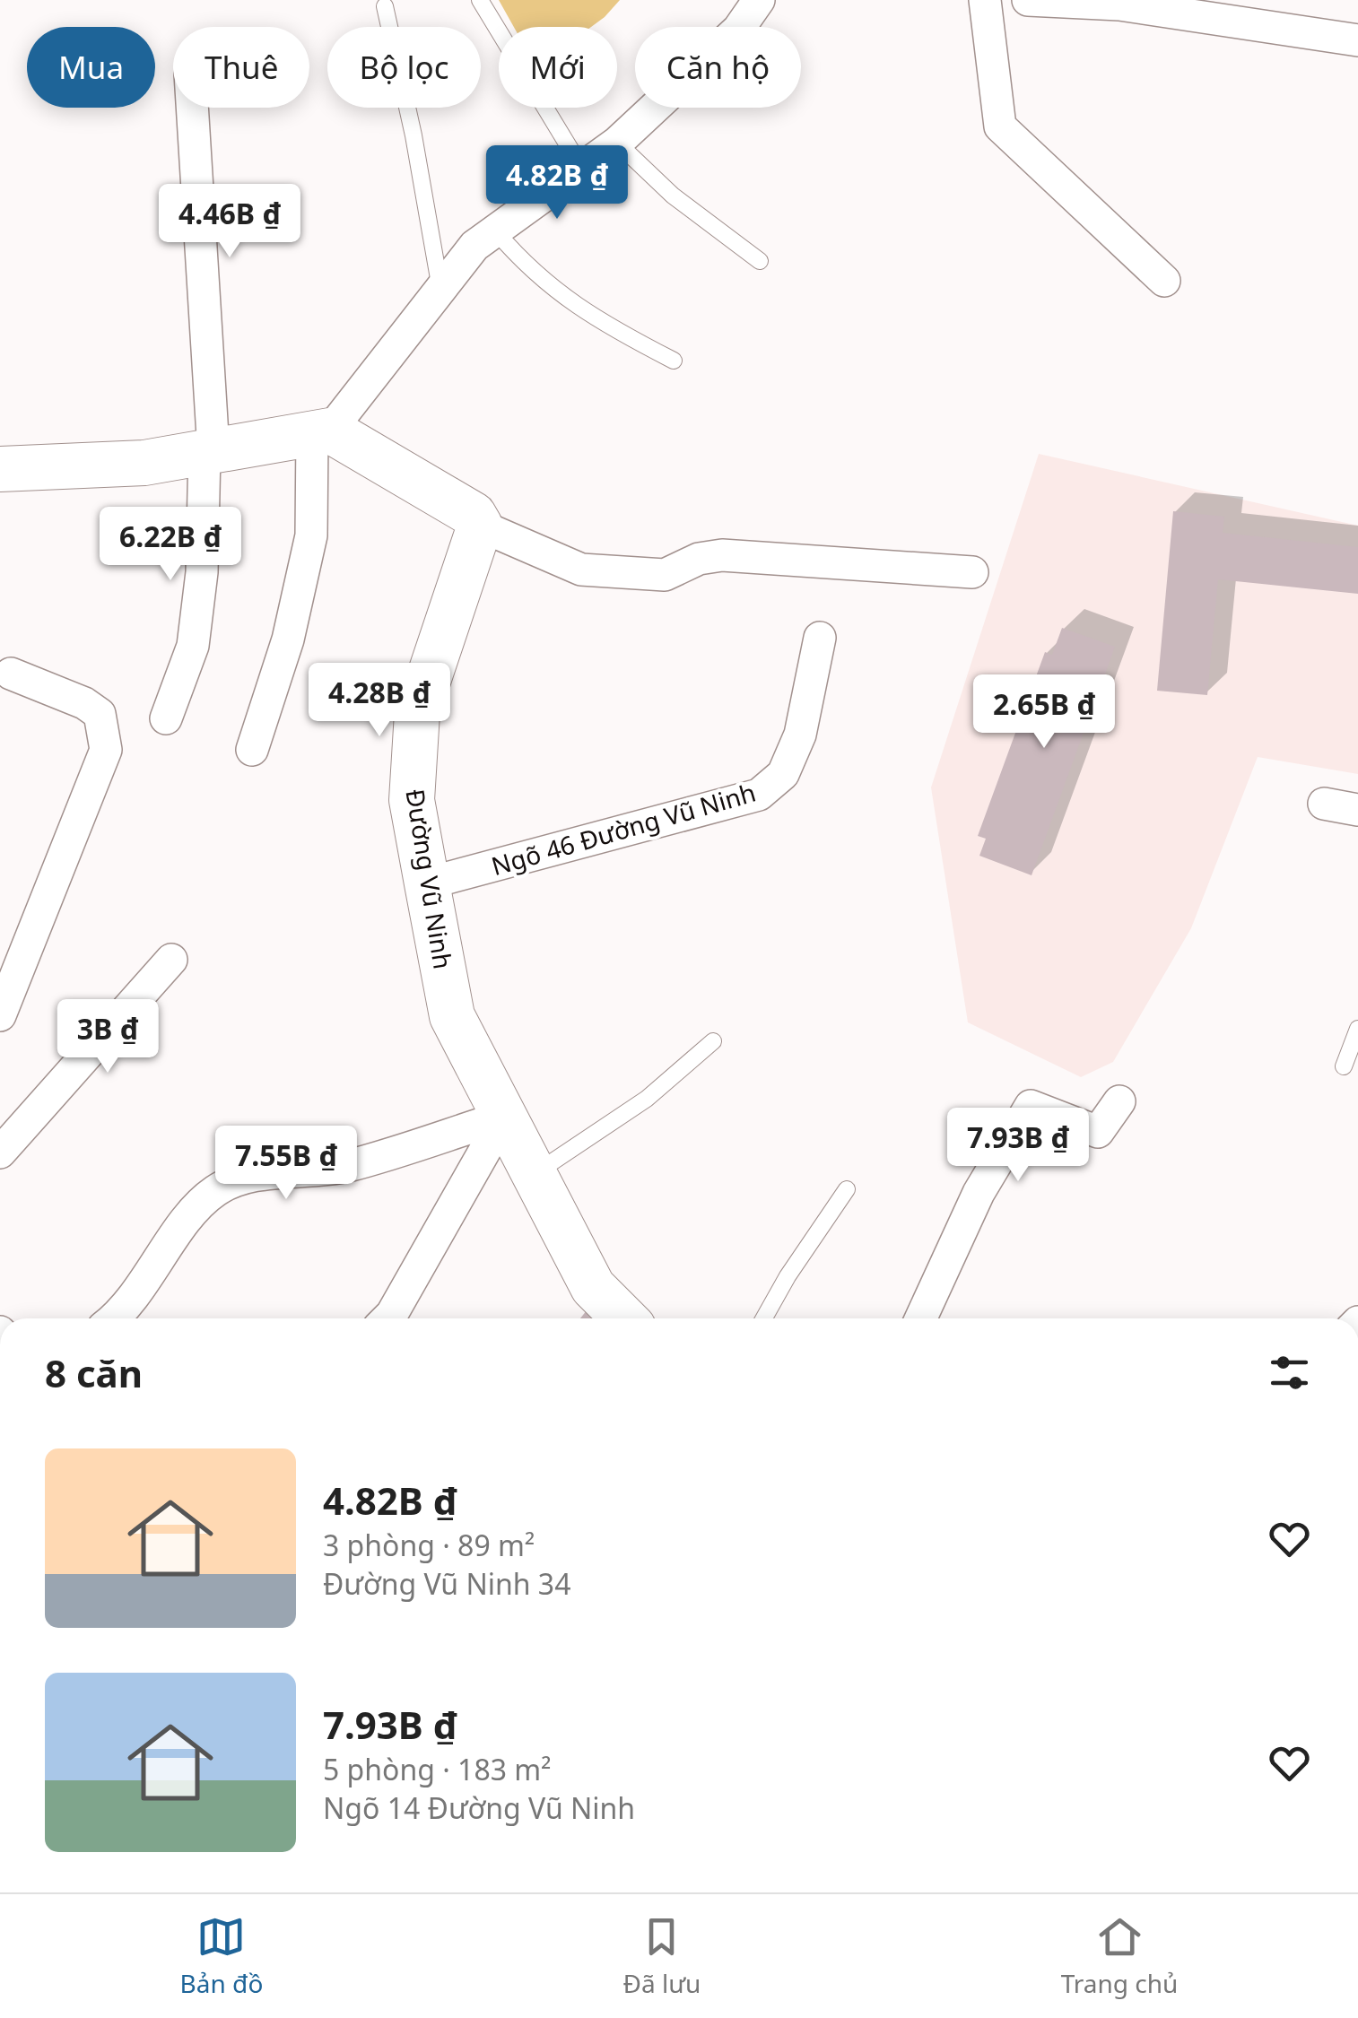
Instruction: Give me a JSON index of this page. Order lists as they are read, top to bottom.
{
  "streets": {
    "street": ["Ngõ 46 Đường Vũ Ninh", "Đường Vũ Ninh"]
  },
  "crossings": [
    ["Ngõ 46 Đường Vũ Ninh", "Đường Vũ Ninh"]
  ],
  "page": {
    "chip": [
      "Mua",
      "Thuê",
      "Bộ lọc",
      "Mới",
      "Căn hộ"
    ],
    "price": [
      "4.82B ₫",
      "4.46B ₫",
      "6.22B ₫",
      "4.28B ₫",
      "2.65B ₫",
      "3B ₫",
      "7.93B ₫",
      "7.55B ₫"
    ],
    "heading": "8 căn",
    "list": [
      {
        "name": "4.82B ₫",
        "note": "3 phòng · 89 m² · Đường Vũ Ninh 34"
      },
      {
        "name": "7.93B ₫",
        "note": "5 phòng · 183 m² · Ngõ 14 Đường Vũ Ninh"
      }
    ],
    "tabs": ["Bản đồ", "Đã lưu", "Trang chủ"]
  }
}
